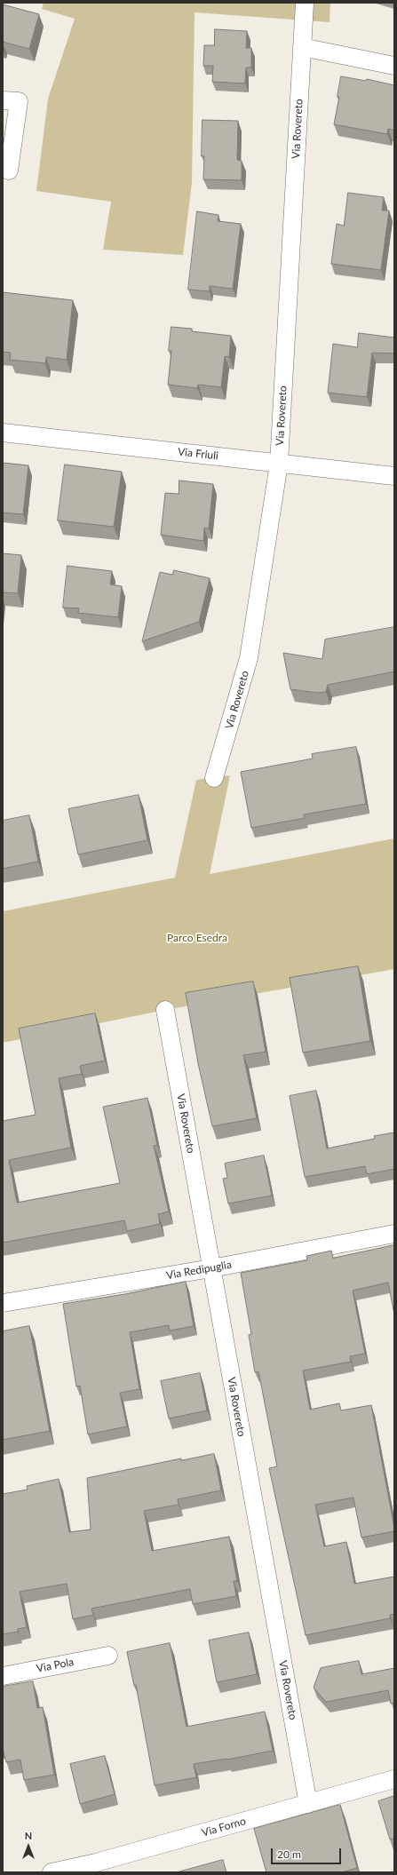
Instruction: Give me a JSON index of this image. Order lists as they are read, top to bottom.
{
  "streets": {
    "street": [
      "Via Rovereto",
      "Via Friuli",
      "Via Redipuglia",
      "Via Pola",
      "Via Forno"
    ]
  },
  "crossings": [
    ["Via Rovereto", "Via Friuli"],
    ["Via Rovereto", "Via Redipuglia"],
    ["Via Rovereto", "Via Forno"]
  ],
  "parks": ["Parco Esedra"],
  "scale_bar": "20 m",
  "north": "top"
}
